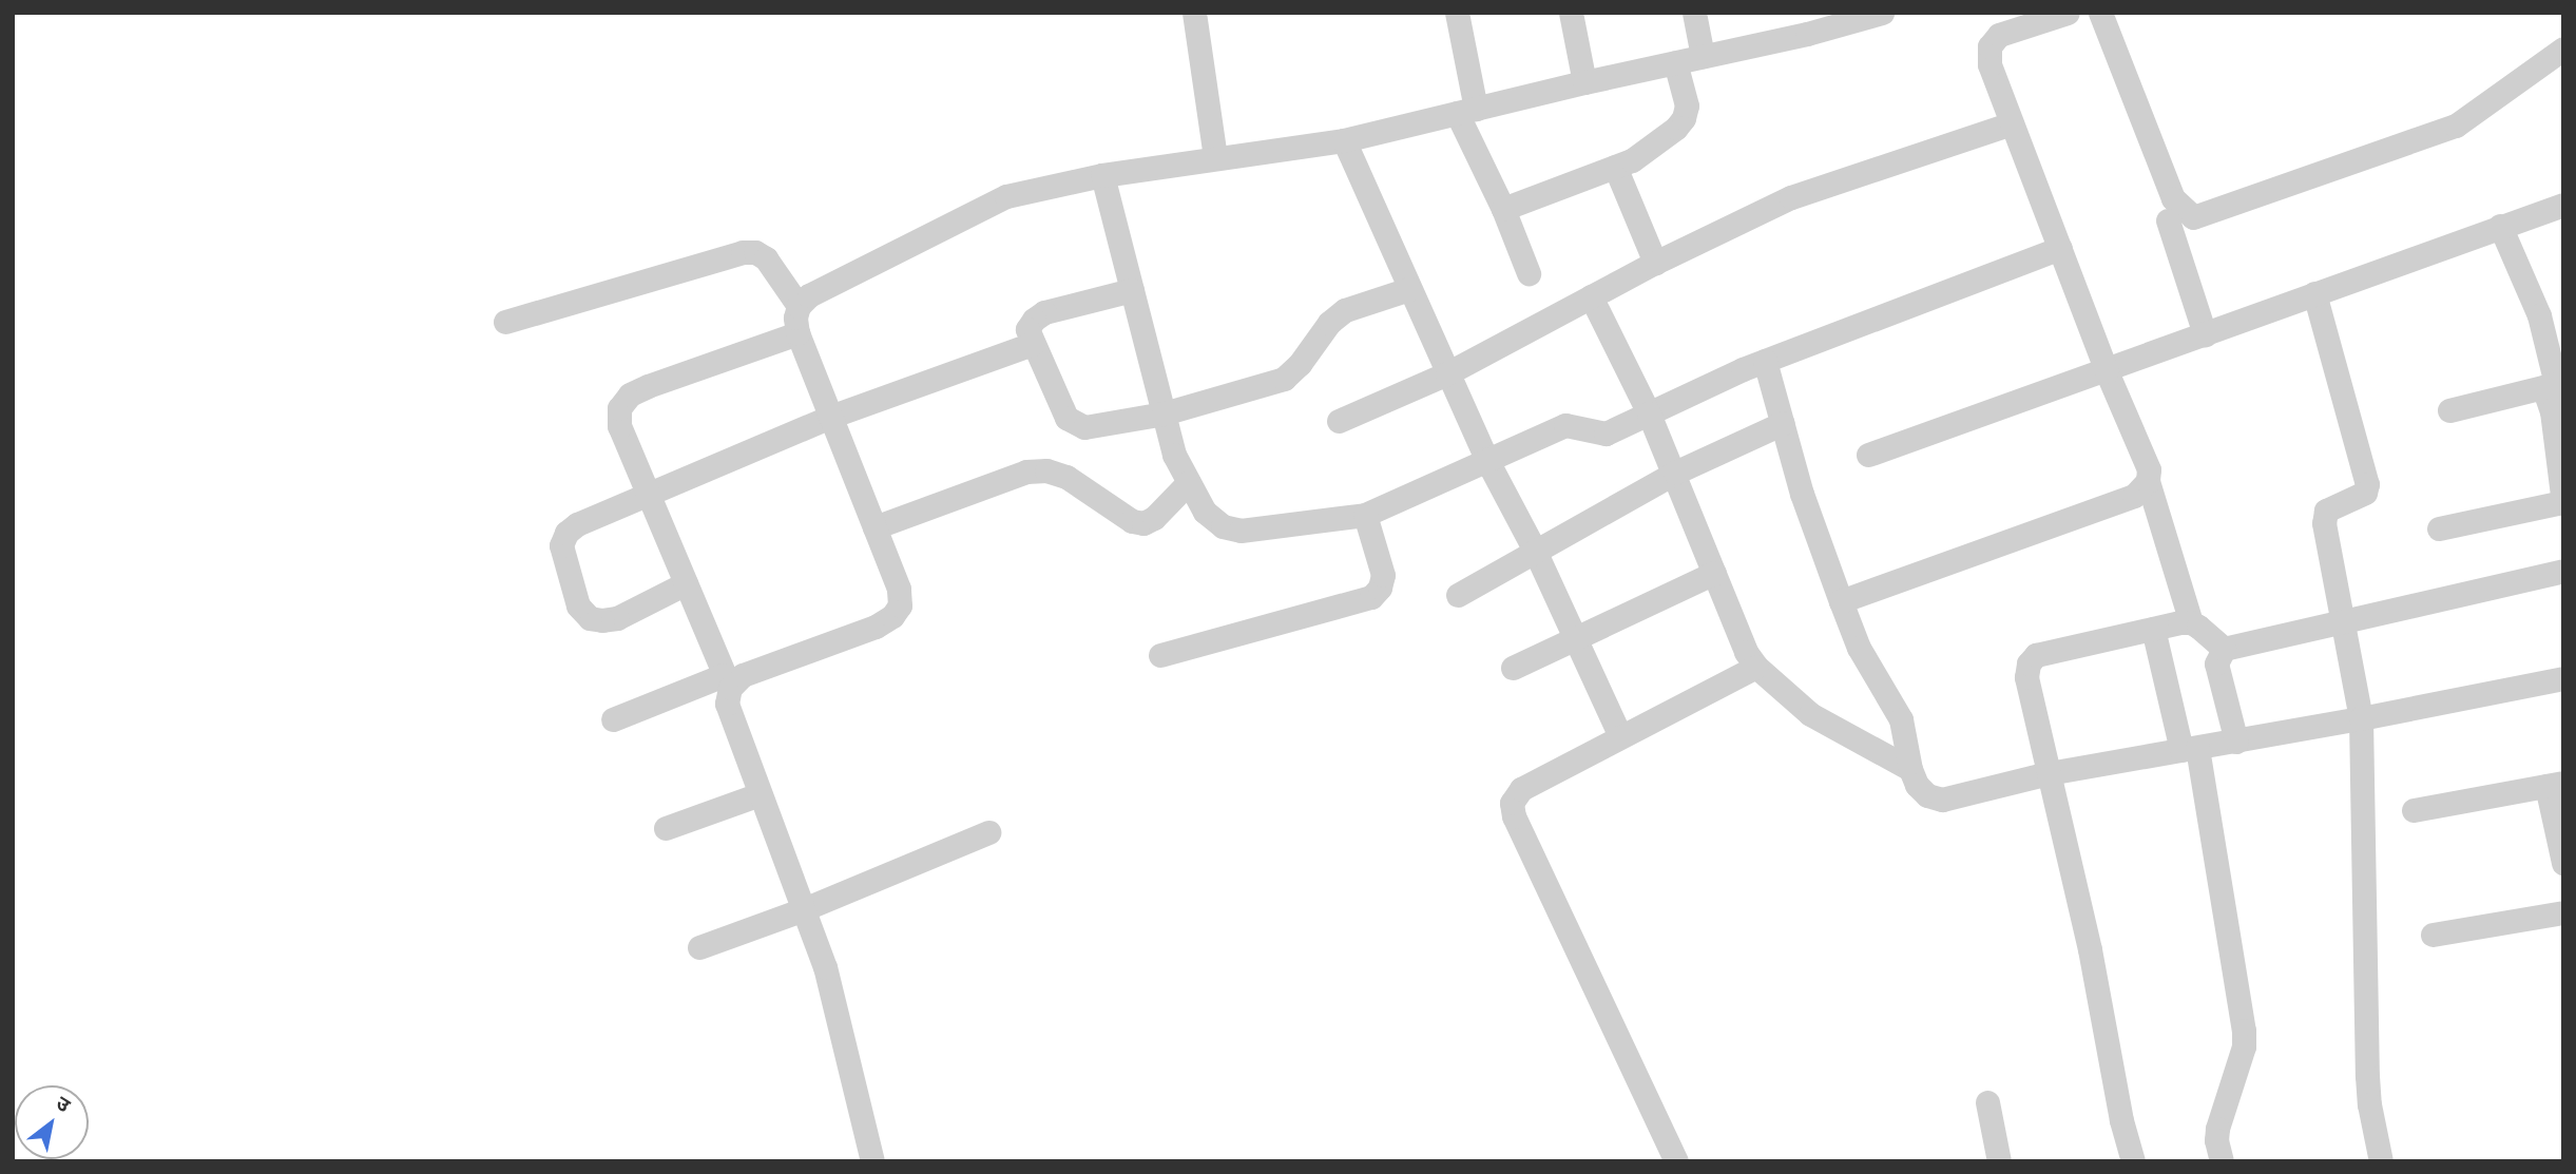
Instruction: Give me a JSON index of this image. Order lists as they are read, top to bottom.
{
  "north": "top right"
}
